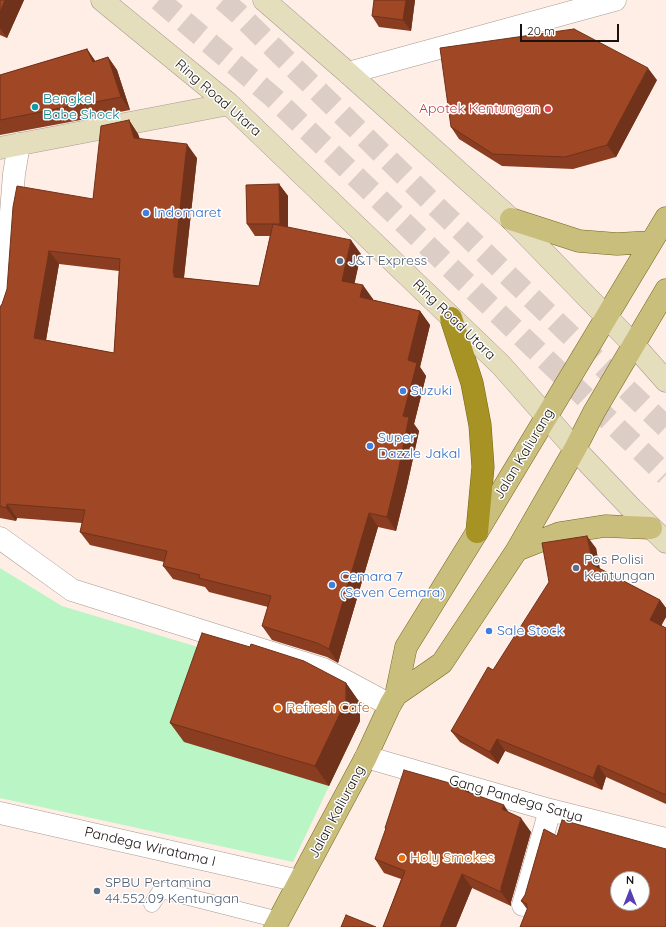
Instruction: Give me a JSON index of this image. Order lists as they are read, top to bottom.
{
  "streets": {
    "main road": ["Jalan Kaliurang"],
    "street": ["Ring Road Utara", "Gang Pandega Satya", "Pandega Wiratama I"]
  },
  "crossings": [
    ["Ring Road Utara", "Jalan Kaliurang"],
    ["Jalan Kaliurang", "Gang Pandega Satya"],
    ["Jalan Kaliurang", "Pandega Wiratama I"]
  ],
  "places": [
    "Bengkel Babe Shock",
    "Apotek Kentungan",
    "Indomaret",
    "J&T Express",
    "Suzuki",
    "Super Dazzle Jakal",
    "Pos Polisi Kentungan",
    "Cemara 7 (Seven Cemara)",
    "Sale Stock",
    "Refresh Cafe",
    "Holy Smokes",
    "SPBU Pertamina 44.552.09 Kentungan"
  ],
  "scale_bar": "20 m",
  "north": "top"
}
